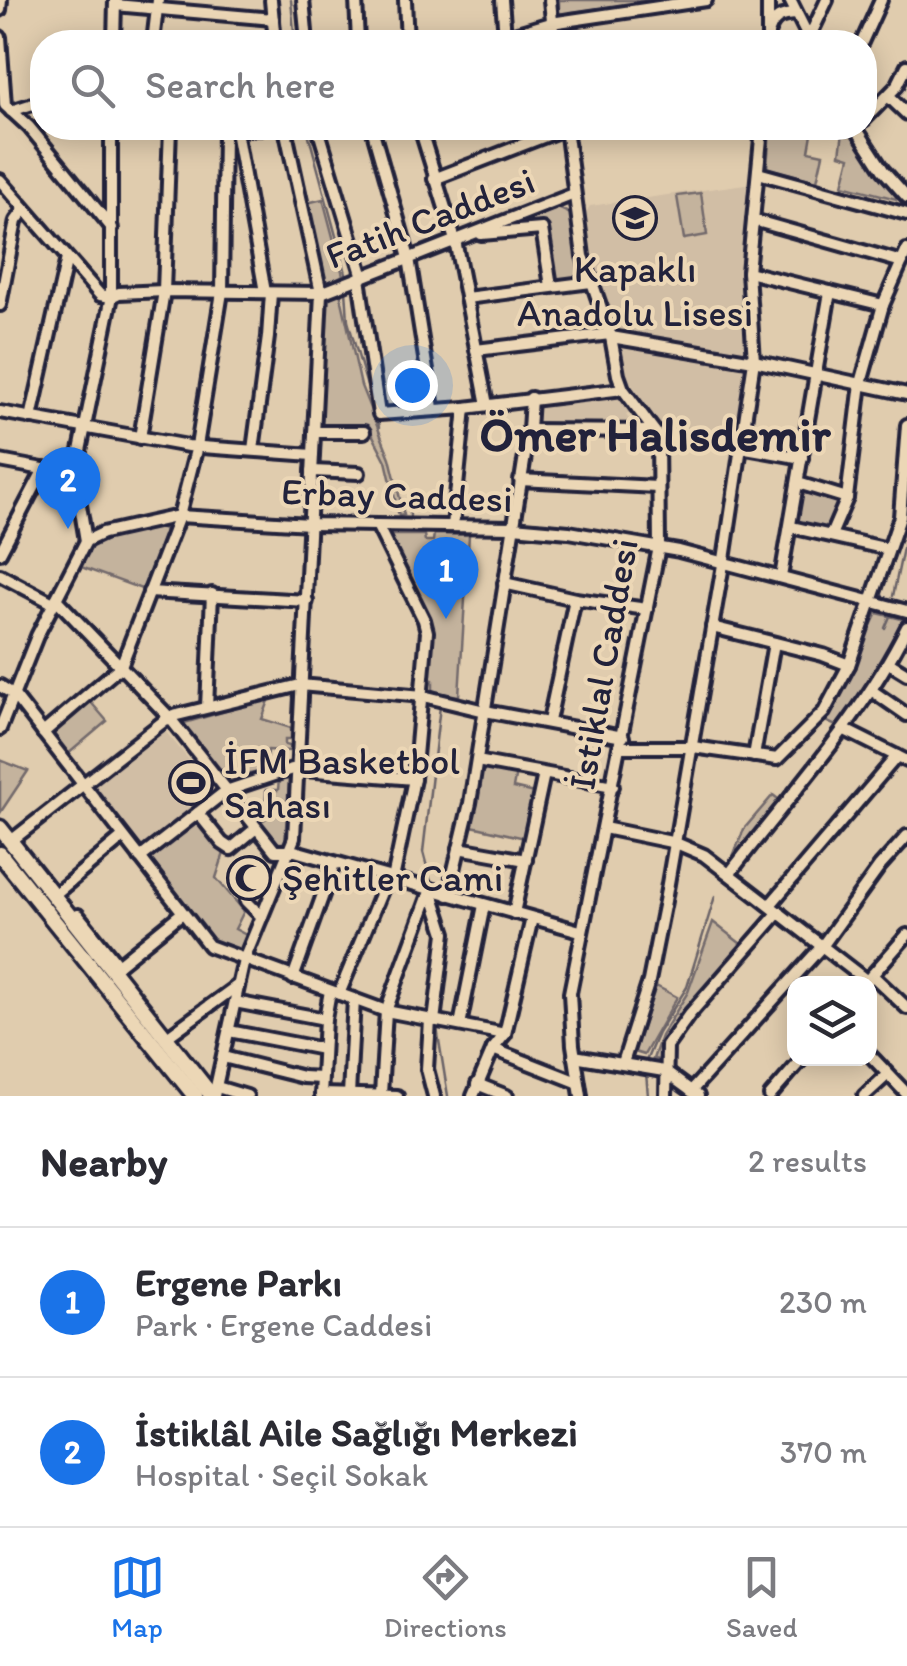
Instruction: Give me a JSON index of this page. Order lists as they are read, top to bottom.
{
  "streets": {
    "street": ["Fatih Caddesi", "Erbay Caddesi", "İstiklal Caddesi"]
  },
  "crossings": [
    ["Erbay Caddesi", "İstiklal Caddesi"]
  ],
  "districts": ["Ömer Halisdemir"],
  "places": {
    "school or university": ["Kapaklı Anadolu Lisesi"],
    "sports": ["İFM Basketbol Sahası"],
    "mosque": ["Şehitler Cami"]
  },
  "page": {
    "search": "Search here",
    "pins": ["2", "1"],
    "heading": ["Nearby", "2 results"],
    "list": [
      {
        "mark": "1",
        "name": "Ergene Parkı",
        "note": "Park · Ergene Caddesi",
        "value": "230 m"
      },
      {
        "mark": "2",
        "name": "İstiklâl Aile Sağlığı Merkezi",
        "note": "Hospital · Seçil Sokak",
        "value": "370 m"
      }
    ],
    "nav": ["Map", "Directions", "Saved"]
  }
}
